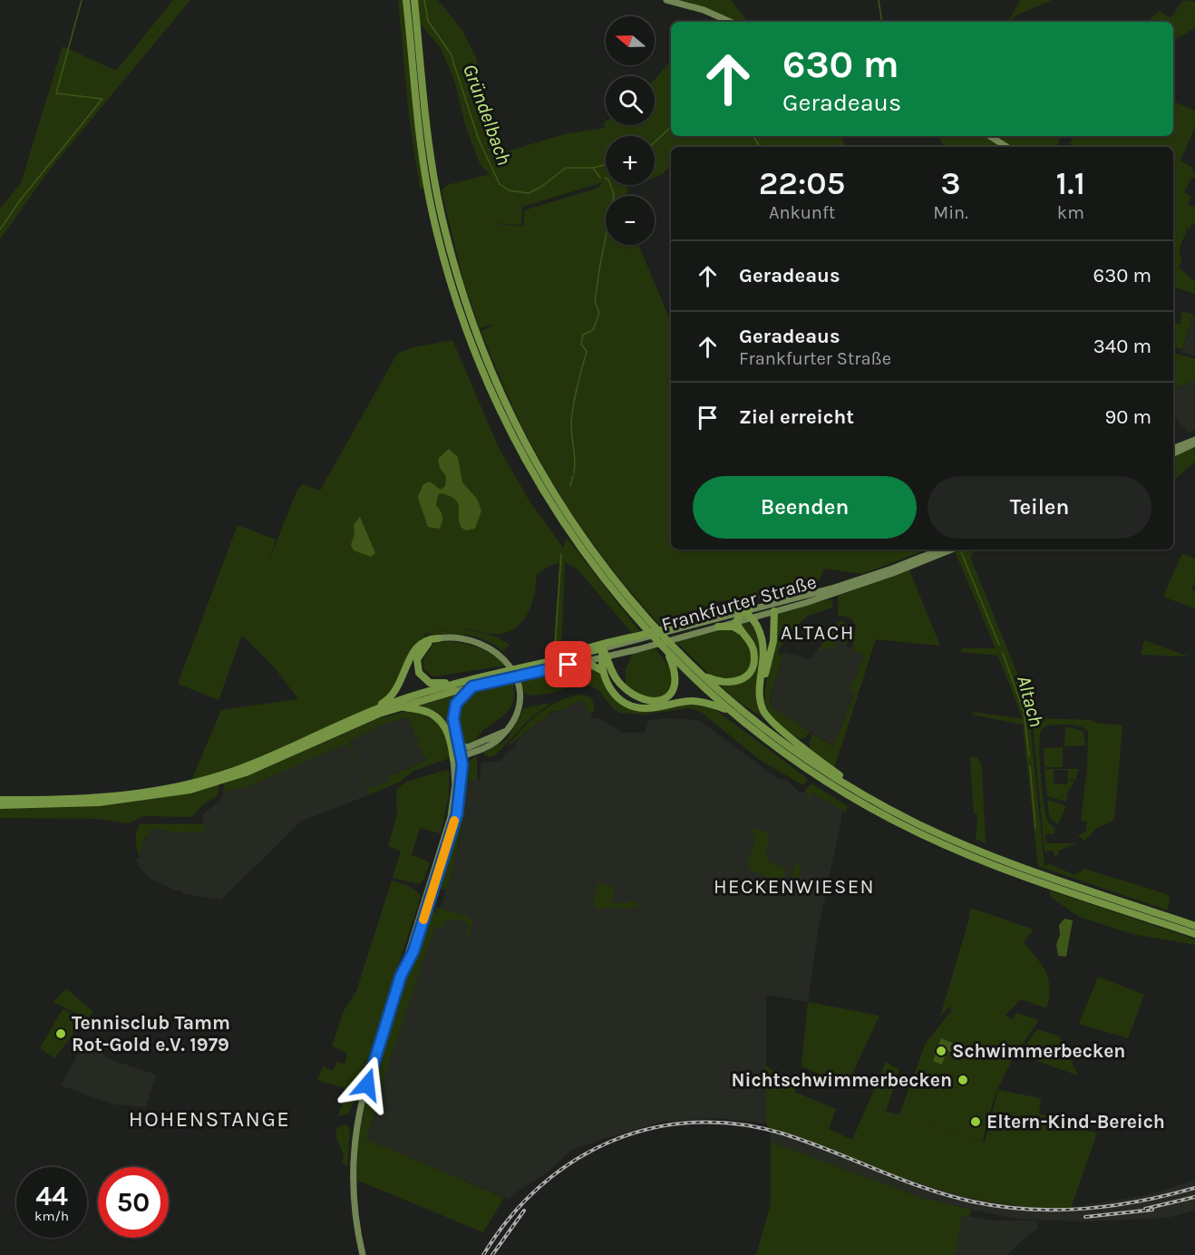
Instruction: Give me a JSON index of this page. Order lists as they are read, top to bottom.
{
  "streets": {
    "highway": ["Frankfurter Straße"]
  },
  "districts": ["ALTACH", "HECKENWIESEN", "HOHENSTANGE"],
  "water": ["Gründelbach", "Altach"],
  "places": [
    "Tennisclub Tamm Rot-Gold e.V. 1979",
    "Schwimmerbecken",
    "Nichtschwimmerbecken",
    "Eltern-Kind-Bereich"
  ],
  "north": "left",
  "page": {
    "map_buttons": ["+", "−"],
    "turn": ["630 m", "Geradeaus"],
    "eta": [
      "22:05",
      "Ankunft",
      "3",
      "Min.",
      "1.1",
      "km"
    ],
    "list": [
      {
        "name": "Geradeaus",
        "value": "630 m"
      },
      {
        "name": "Geradeaus",
        "note": "Frankfurter Straße",
        "value": "340 m"
      },
      {
        "name": "Ziel erreicht",
        "value": "90 m"
      }
    ],
    "buttons": ["Beenden", "Teilen"],
    "speed": "44 km/h",
    "limit": "50"
  }
}
